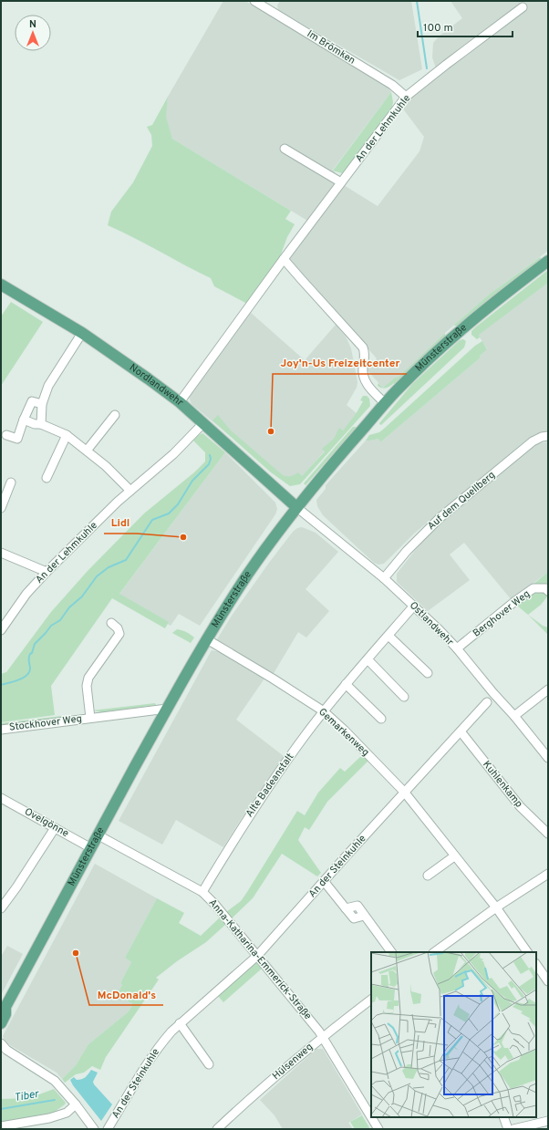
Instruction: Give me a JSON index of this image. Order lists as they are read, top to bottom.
{
  "streets": {
    "main road": ["Münsterstraße", "Nordlandwehr"],
    "street": [
      "Im Brömken",
      "An der Lehmkuhle",
      "Auf dem Quellberg",
      "Berghover Weg",
      "Ostlandwehr",
      "Stockhover Weg",
      "Gemarkenweg",
      "Kuhlenkamp",
      "Alte Badeanstalt",
      "Ovelgönne",
      "An der Steinkuhle",
      "Anna-Katharina-Emmerick-Straße",
      "Hülsenweg"
    ]
  },
  "crossings": [
    ["Im Brömken", "An der Lehmkuhle"],
    ["An der Lehmkuhle", "Nordlandwehr"],
    ["Münsterstraße", "Nordlandwehr"],
    ["Münsterstraße", "Ostlandwehr"],
    ["Münsterstraße", "Stockhover Weg"],
    ["Münsterstraße", "Gemarkenweg"],
    ["Münsterstraße", "Ovelgönne"],
    ["Münsterstraße", "Anna-Katharina-Emmerick-Straße"],
    ["Nordlandwehr", "Ostlandwehr"],
    ["Auf dem Quellberg", "Ostlandwehr"],
    ["Berghover Weg", "Ostlandwehr"],
    ["Ostlandwehr", "Alte Badeanstalt"],
    ["Gemarkenweg", "Alte Badeanstalt"],
    ["Gemarkenweg", "An der Steinkuhle"],
    ["Kuhlenkamp", "An der Steinkuhle"],
    ["Alte Badeanstalt", "Anna-Katharina-Emmerick-Straße"],
    ["An der Steinkuhle", "Anna-Katharina-Emmerick-Straße"],
    ["Anna-Katharina-Emmerick-Straße", "Hülsenweg"]
  ],
  "water": ["Tiber"],
  "places": ["Joy'n-Us Freizeitcenter", "Lidl", "McDonald's"],
  "scale_bar": "100 m",
  "north": "top"
}
